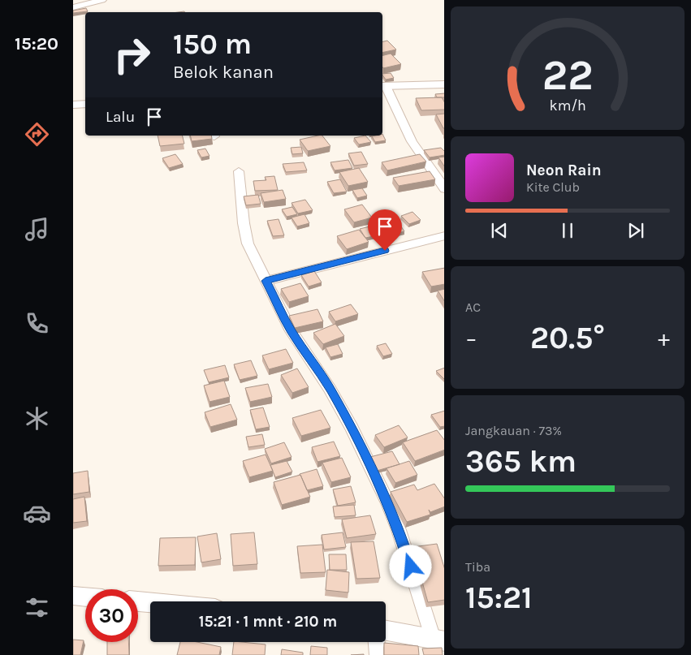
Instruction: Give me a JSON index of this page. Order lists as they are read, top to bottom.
{
  "page": {
    "tabs": "15:20",
    "turn": ["150 m", "Belok kanan"],
    "then": "Lalu",
    "song": ["Neon Rain", "Kite Club"],
    "tile": [
      "AC",
      ["Jangkauan · 73%", "365 km"],
      ["Tiba", "15:21"]
    ],
    "heat": ["−", "20.5°", "+"],
    "limit": "30",
    "trip": "15:21 · 1 mnt · 210 m",
    "gauge": ["22", "km/h"]
  }
}
